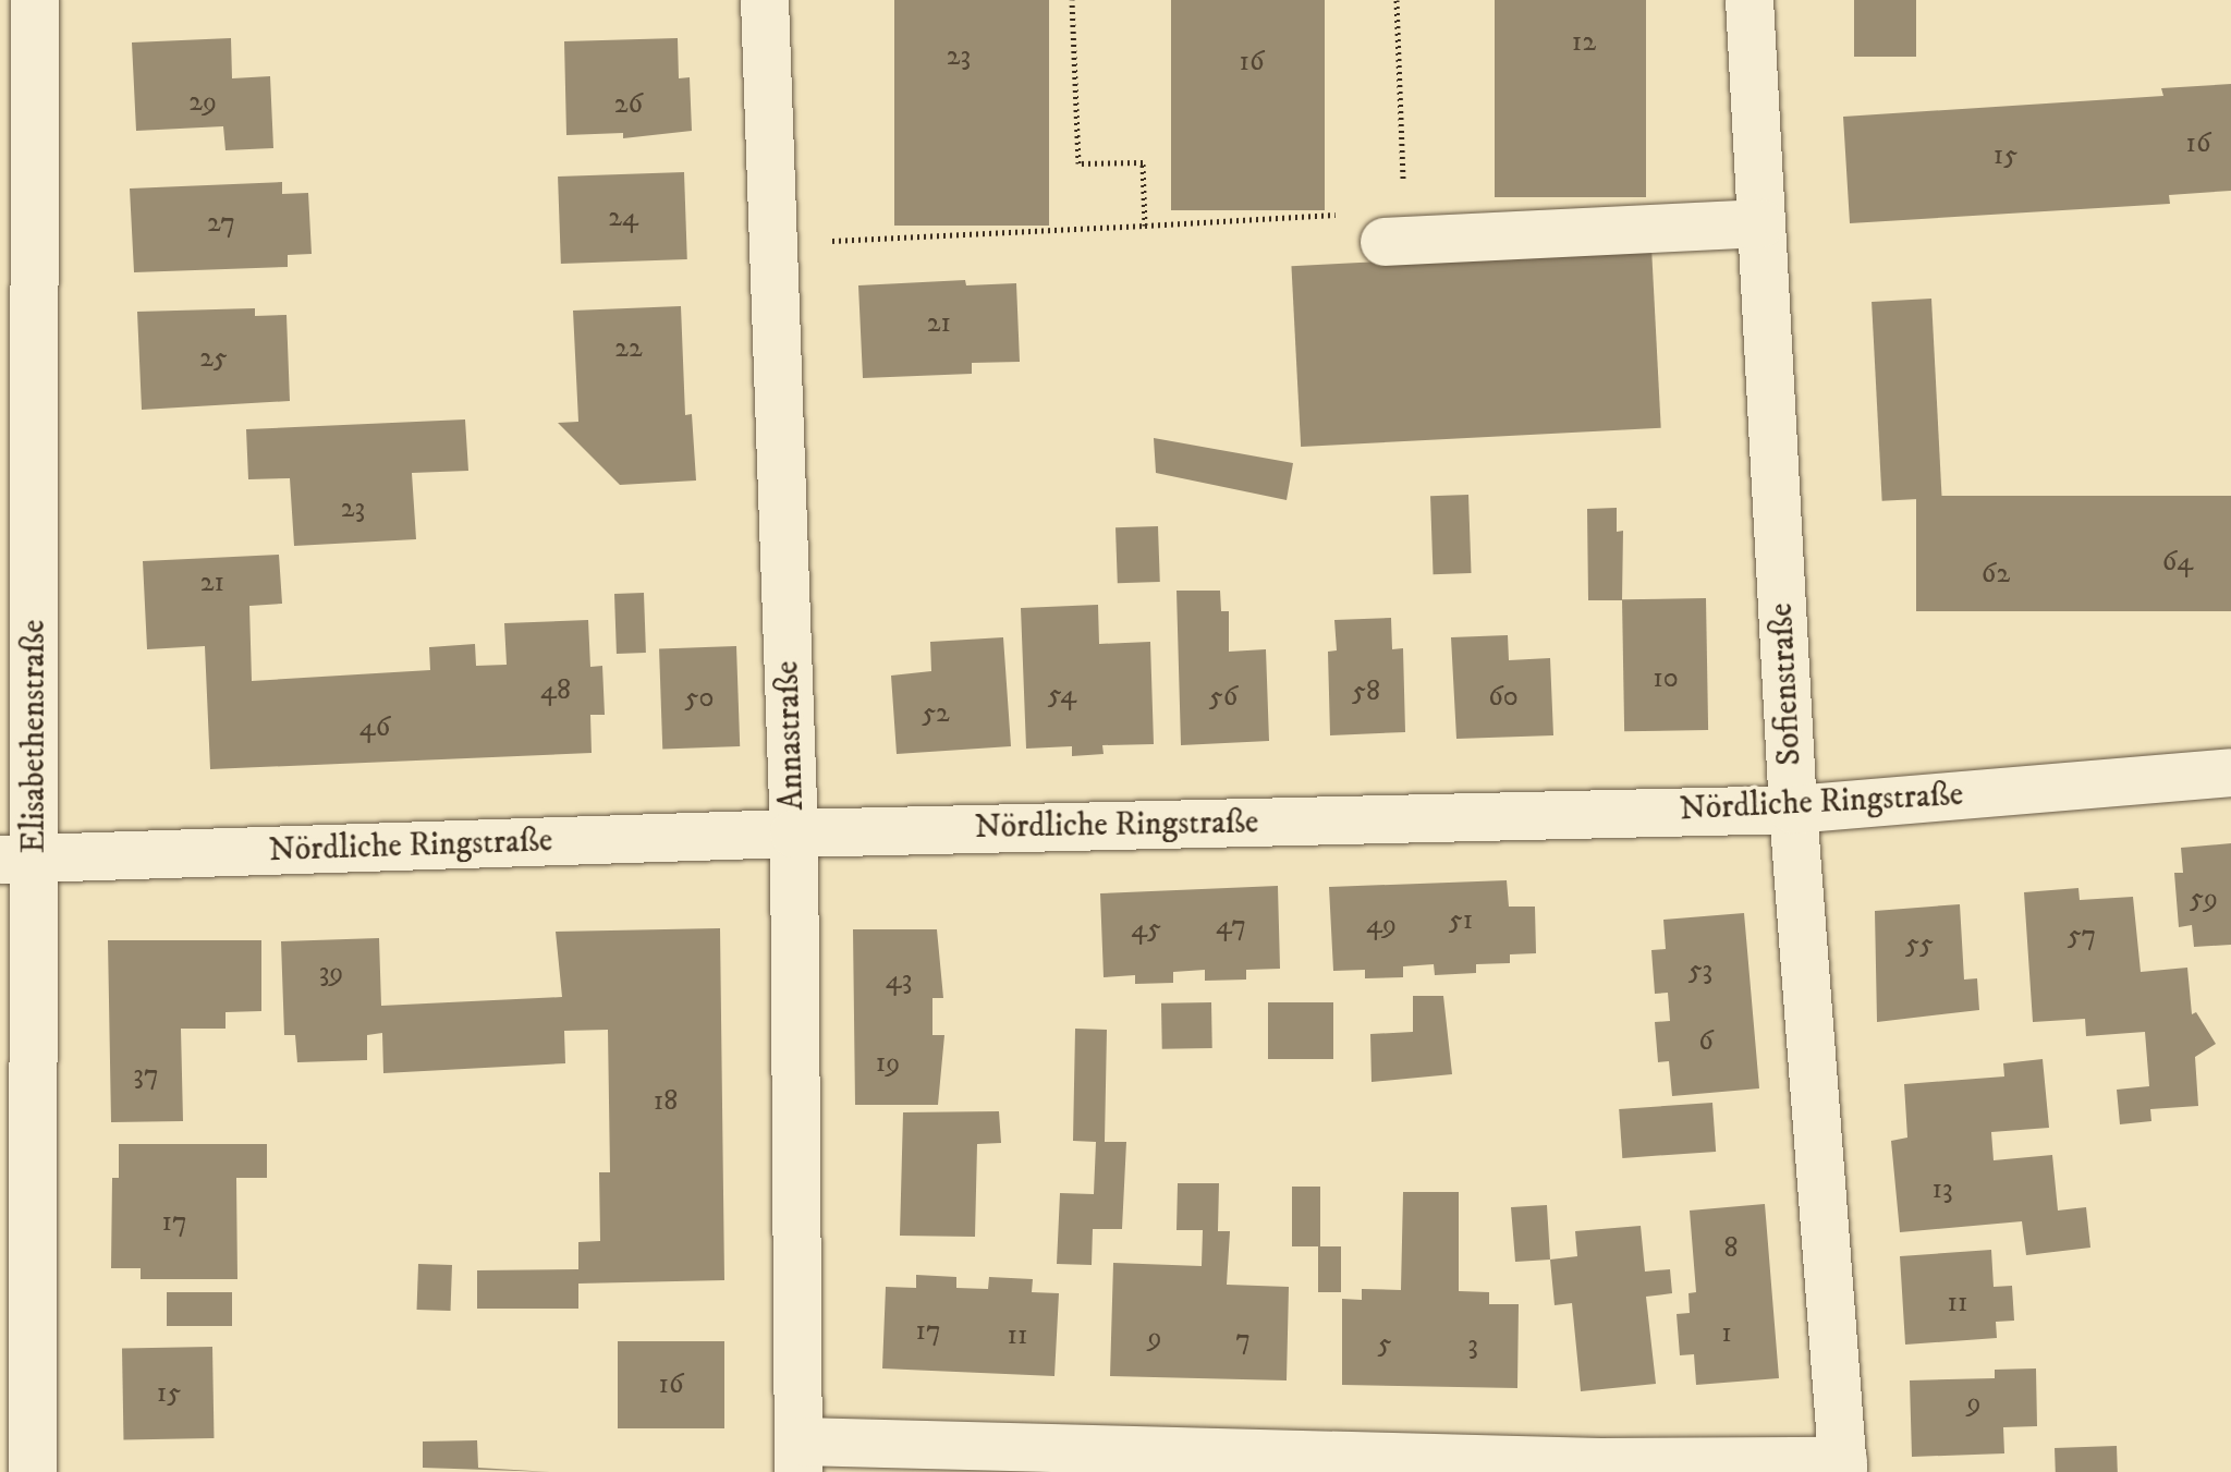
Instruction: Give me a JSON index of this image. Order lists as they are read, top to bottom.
{
  "streets": {
    "street": [
      "Sofienstraße",
      "Annastraße",
      "Elisabethenstraße",
      "Nördliche Ringstraße"
    ]
  },
  "crossings": [
    ["Sofienstraße", "Nördliche Ringstraße"],
    ["Annastraße", "Nördliche Ringstraße"],
    ["Elisabethenstraße", "Nördliche Ringstraße"]
  ],
  "house_numbers": [
    "12",
    "23",
    "16",
    "29",
    "26",
    "16",
    "15",
    "24",
    "27",
    "21",
    "22",
    "25",
    "23",
    "64",
    "62",
    "21",
    "10",
    "48",
    "58",
    "54",
    "56",
    "60",
    "50",
    "52",
    "46",
    "59",
    "51",
    "49",
    "47",
    "45",
    "57",
    "55",
    "53",
    "39",
    "43",
    "6",
    "19",
    "37",
    "18",
    "13",
    "17",
    "8",
    "11",
    "17",
    "1",
    "11",
    "9",
    "7",
    "5",
    "3",
    "16",
    "15",
    "9"
  ]
}
